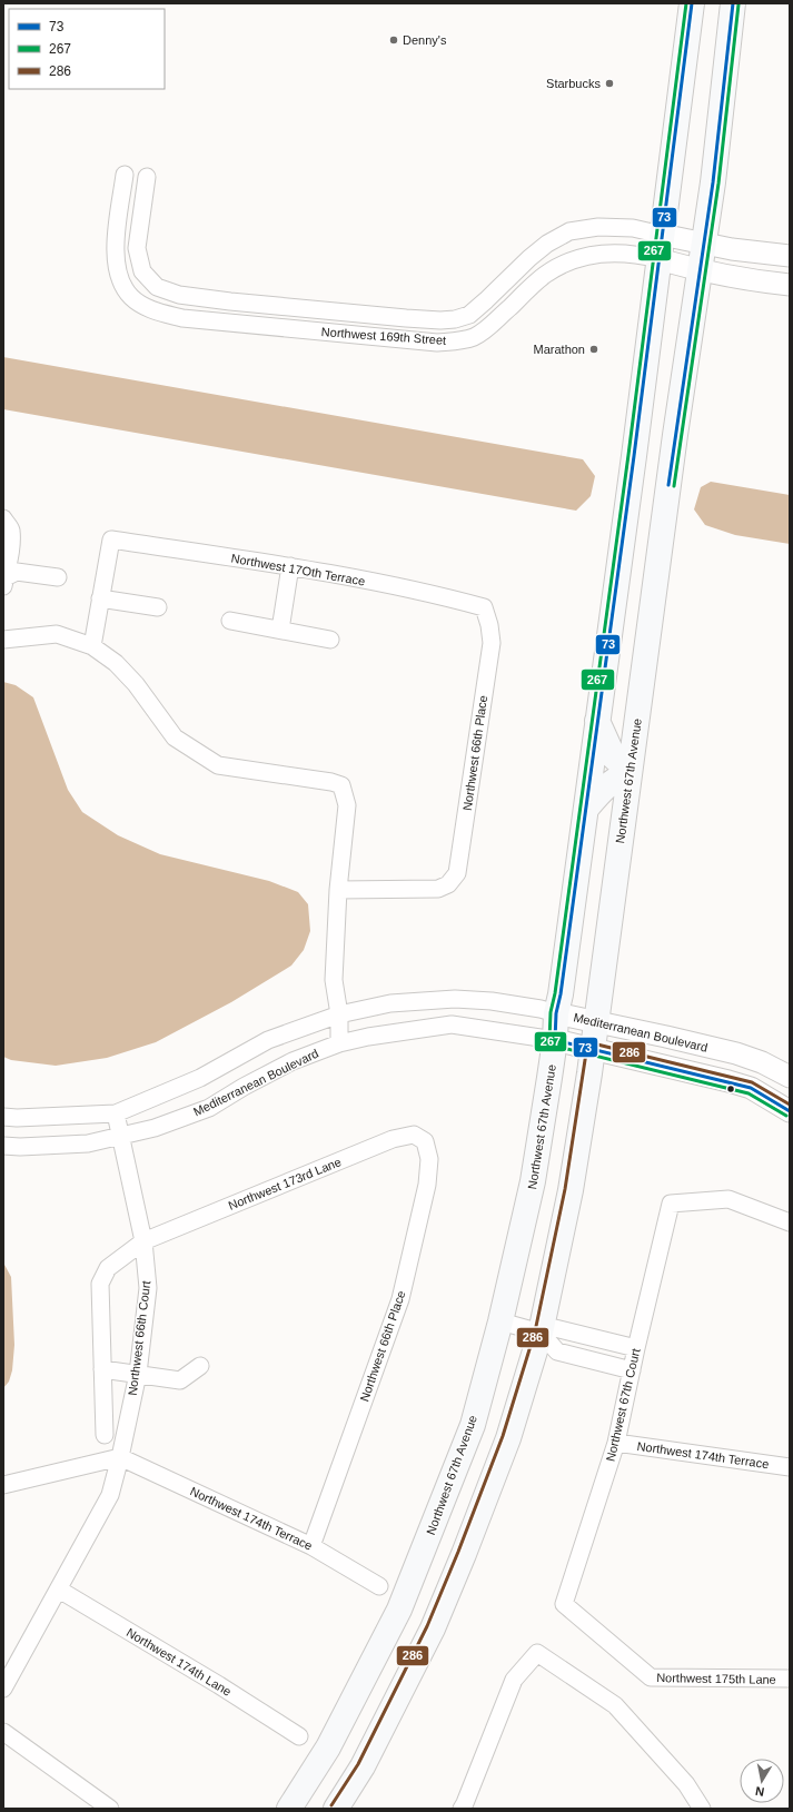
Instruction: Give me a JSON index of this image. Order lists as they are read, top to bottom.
{
  "streets": {
    "main road": ["Northwest 67th Avenue"],
    "street": [
      "Northwest 169th Street",
      "Northwest 17Oth Terrace",
      "Northwest 66th Place",
      "Mediterranean Boulevard",
      "Northwest 173rd Lane",
      "Northwest 66th Court",
      "Northwest 67th Court",
      "Northwest 174th Terrace",
      "Northwest 174th Lane",
      "Northwest 175th Lane"
    ]
  },
  "crossings": [
    ["Northwest 169th Street", "Northwest 67th Avenue"],
    ["Northwest 17Oth Terrace", "Northwest 66th Place"],
    ["Northwest 66th Place", "Northwest 173rd Lane"],
    ["Northwest 66th Place", "Northwest 174th Terrace"],
    ["Northwest 67th Avenue", "Mediterranean Boulevard"],
    ["Mediterranean Boulevard", "Northwest 66th Court"],
    ["Northwest 173rd Lane", "Northwest 66th Court"],
    ["Northwest 66th Court", "Northwest 174th Terrace"],
    ["Northwest 66th Court", "Northwest 174th Lane"],
    ["Northwest 67th Court", "Northwest 174th Terrace"],
    ["Northwest 67th Court", "Northwest 175th Lane"]
  ],
  "places": ["Denny's", "Starbucks", "Marathon"],
  "lines": ["transit line 73", "transit line 267", "transit line 286"],
  "legend": ["73", "267", "286"],
  "north": "bottom"
}
